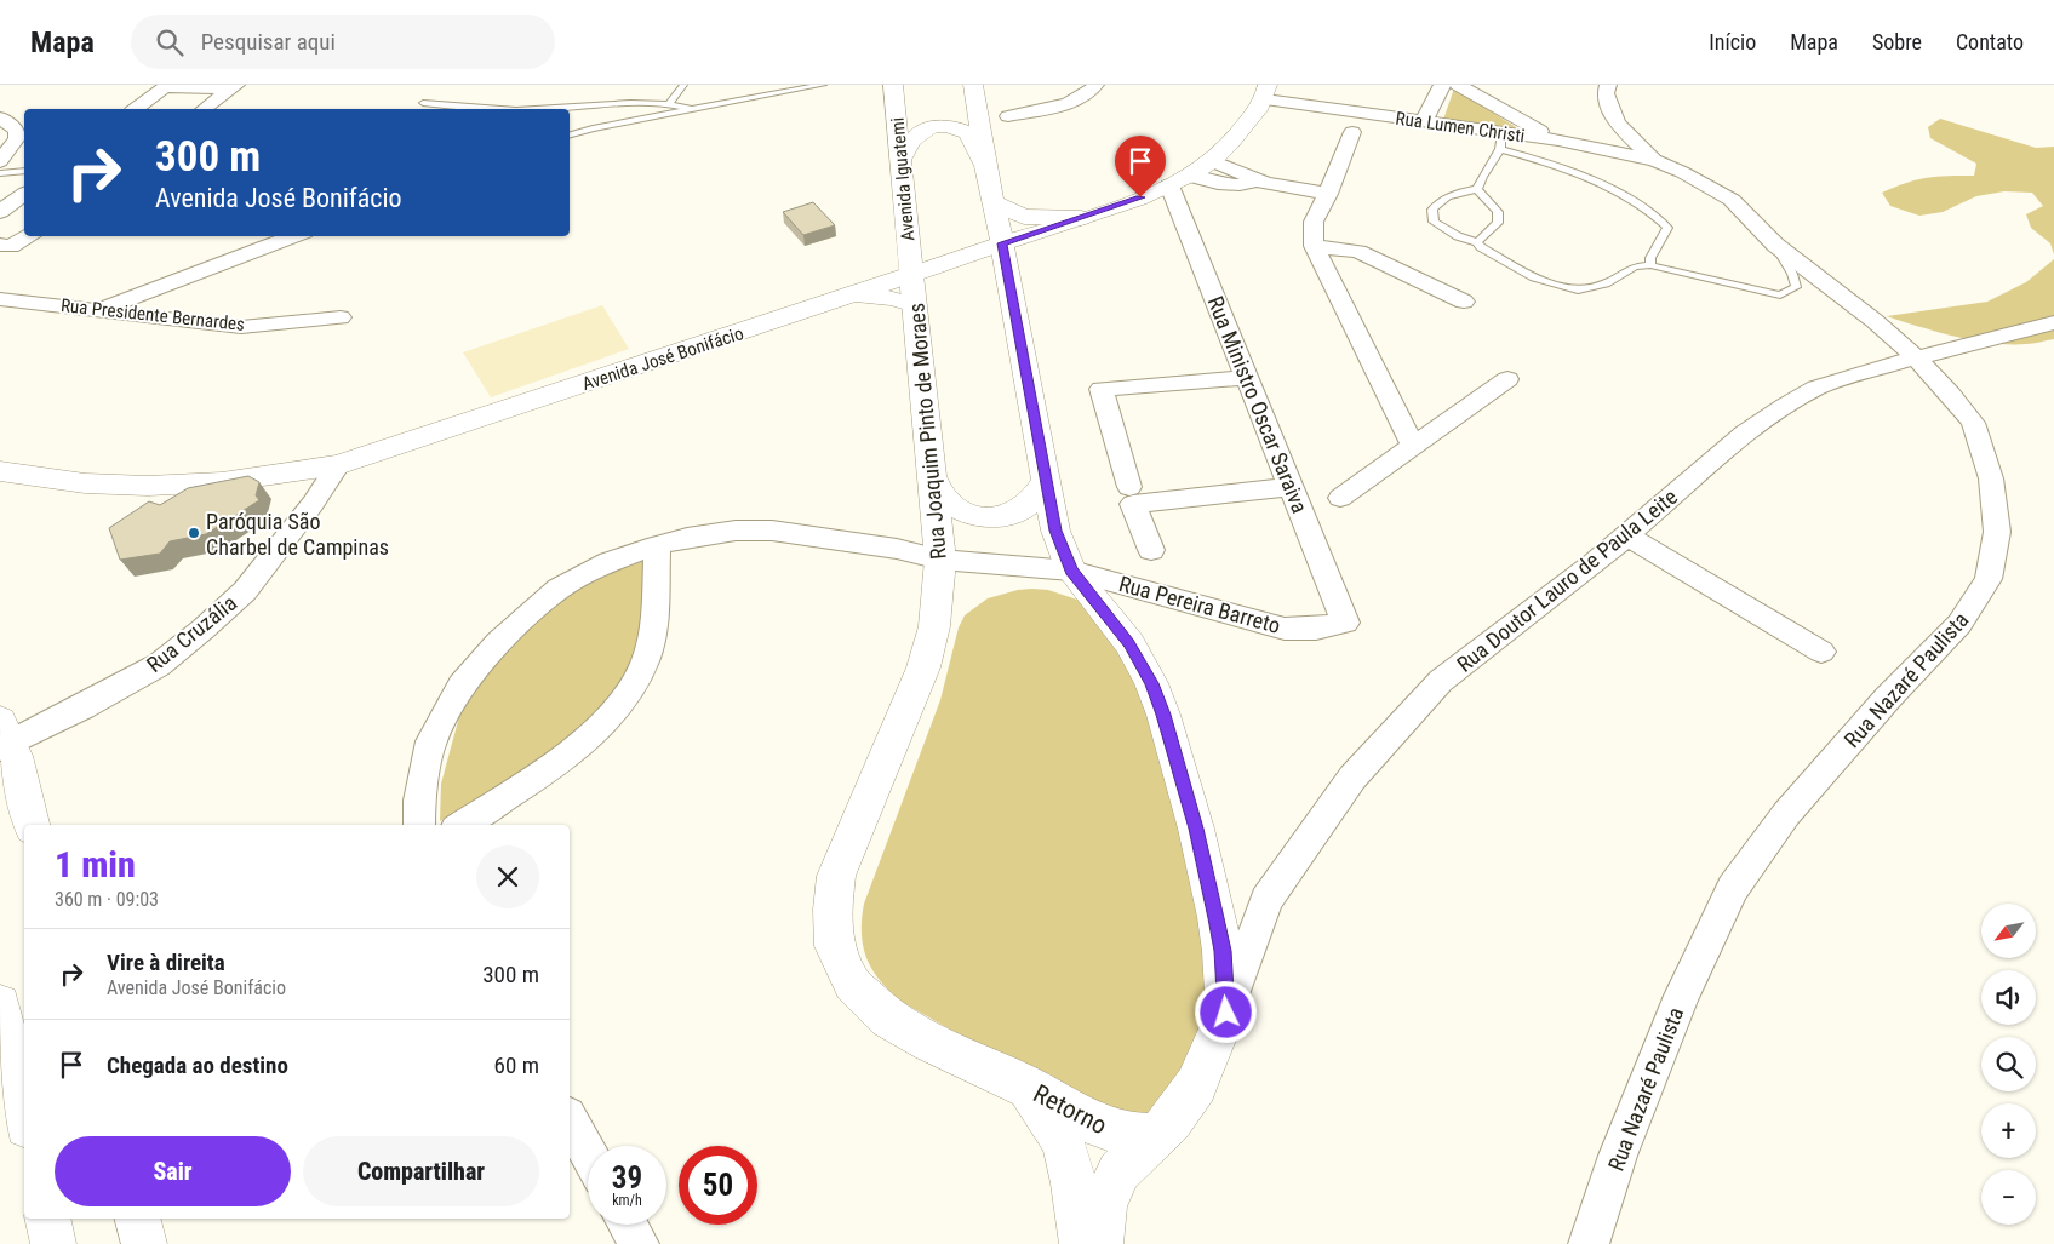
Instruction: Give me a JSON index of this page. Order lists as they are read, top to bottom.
{
  "streets": {
    "main road": [
      "Avenida Iguatemi",
      "Avenida José Bonifácio",
      "Rua Joaquim Pinto de Moraes",
      "Retorno"
    ],
    "street": [
      "Rua Lumen Christi",
      "Rua Presidente Bernardes",
      "Rua Ministro Oscar Saraiva",
      "Rua Doutor Lauro de Paula Leite",
      "Rua Pereira Barreto",
      "Rua Cruzália",
      "Rua Nazaré Paulista"
    ]
  },
  "crossings": [
    ["Rua Lumen Christi", "Avenida José Bonifácio"],
    ["Rua Lumen Christi", "Rua Nazaré Paulista"],
    ["Avenida Iguatemi", "Avenida José Bonifácio"],
    ["Avenida Iguatemi", "Rua Joaquim Pinto de Moraes"],
    ["Avenida José Bonifácio", "Rua Ministro Oscar Saraiva"],
    ["Avenida José Bonifácio", "Rua Joaquim Pinto de Moraes"],
    ["Avenida José Bonifácio", "Rua Cruzália"],
    ["Rua Ministro Oscar Saraiva", "Rua Pereira Barreto"],
    ["Rua Joaquim Pinto de Moraes", "Rua Pereira Barreto"],
    ["Rua Joaquim Pinto de Moraes", "Retorno"],
    ["Rua Doutor Lauro de Paula Leite", "Rua Nazaré Paulista"]
  ],
  "places": ["Paróquia São Charbel de Campinas"],
  "north": "bottom left",
  "page": {
    "header": "Mapa",
    "search": "Pesquisar aqui",
    "nav": [
      "Início",
      "Mapa",
      "Sobre",
      "Contato"
    ],
    "turn": ["300 m", "Avenida José Bonifácio"],
    "heading": ["1 min", "360 m · 09:03"],
    "map_buttons": ["+", "−"],
    "list": [
      {
        "name": "Vire à direita",
        "note": "Avenida José Bonifácio",
        "value": "300 m"
      },
      {
        "name": "Chegada ao destino",
        "value": "60 m"
      }
    ],
    "buttons": ["Sair", "Compartilhar"],
    "speed": "39 km/h",
    "limit": "50"
  }
}
